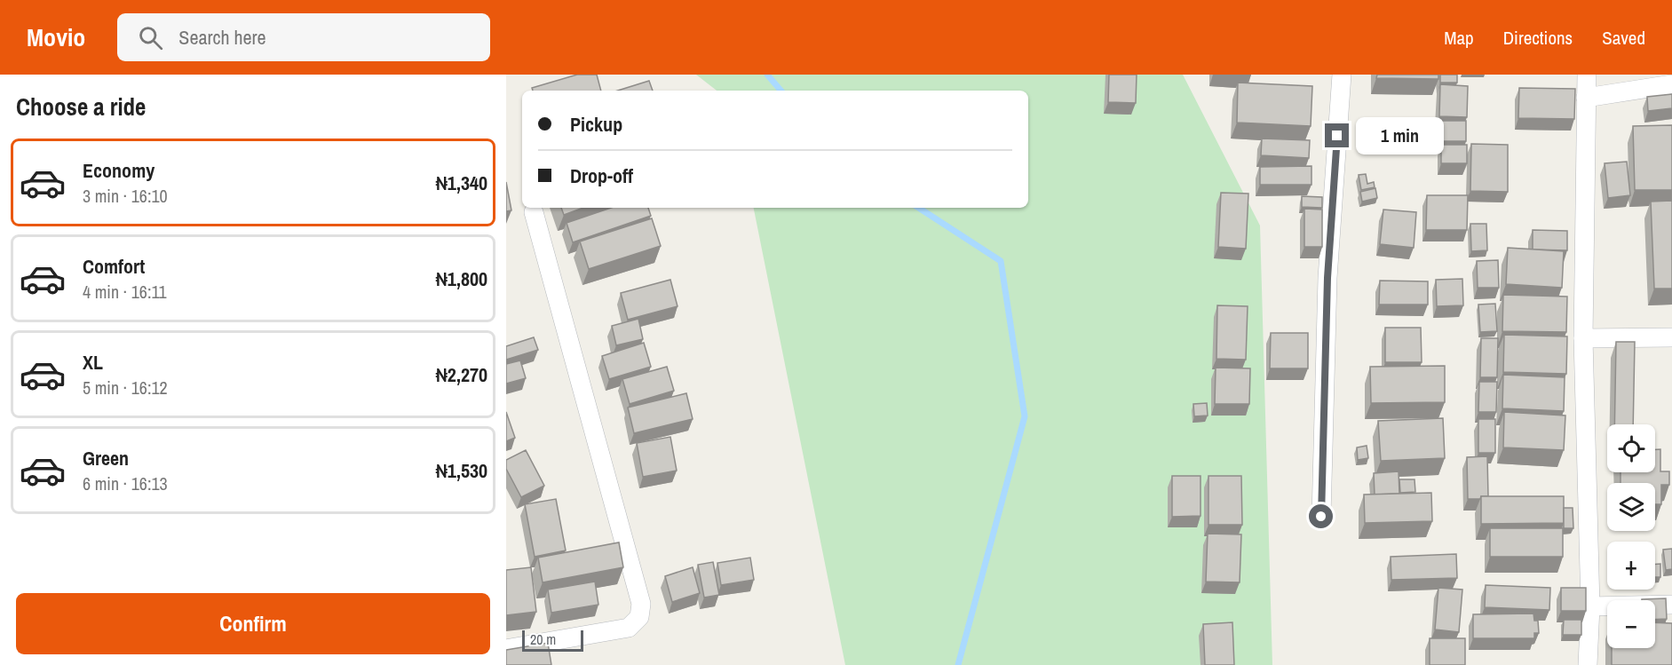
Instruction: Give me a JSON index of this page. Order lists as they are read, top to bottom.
{
  "scale_bar": "20 m",
  "page": {
    "header": "Movio",
    "search": "Search here",
    "nav": ["Map", "Directions", "Saved"],
    "heading": "Choose a ride",
    "banner": ["Pickup", "Drop-off"],
    "bubble": "1 min",
    "list": [
      {
        "name": "Economy",
        "note": "3 min · 16:10",
        "value": "₦1,340"
      },
      {
        "name": "Comfort",
        "note": "4 min · 16:11",
        "value": "₦1,800"
      },
      {
        "name": "XL",
        "note": "5 min · 16:12",
        "value": "₦2,270"
      },
      {
        "name": "Green",
        "note": "6 min · 16:13",
        "value": "₦1,530"
      }
    ],
    "map_buttons": ["+", "−"],
    "buttons": "Confirm",
    "scale": "20 m"
  }
}
